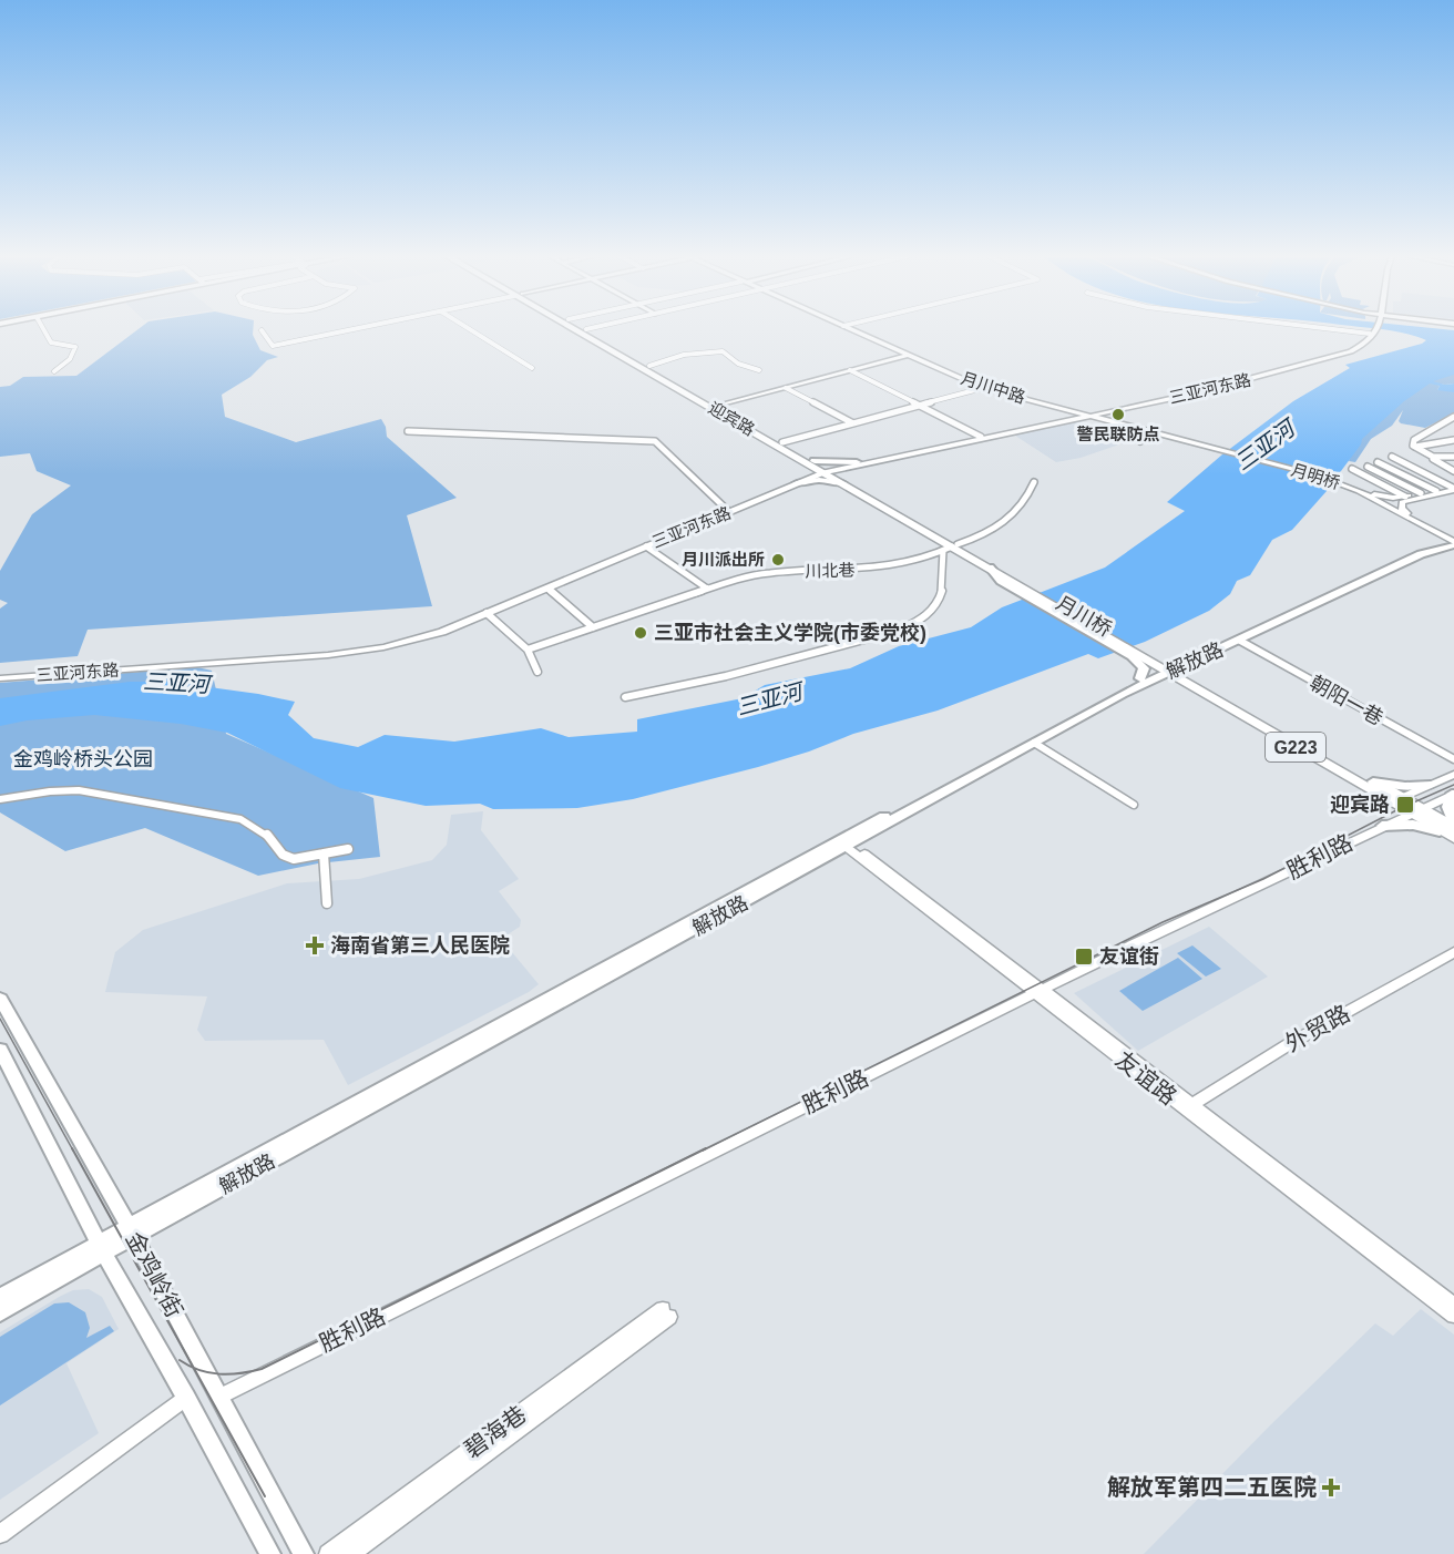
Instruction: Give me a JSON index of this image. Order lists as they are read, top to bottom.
{
  "streets": {
    "highway": ["迎宾路", "月川桥", "G223"],
    "main road": [
      "月川中路",
      "三亚河东路",
      "月明桥",
      "解放路",
      "胜利路",
      "外贸路",
      "友谊路",
      "金鸡岭街",
      "碧海巷"
    ],
    "street": ["川北巷", "朝阳一巷"]
  },
  "crossings": [
    ["月川中路", "三亚河东路"],
    ["月川中路", "月明桥"],
    ["三亚河东路", "迎宾路"],
    ["迎宾路", "川北巷"],
    ["迎宾路", "月川桥"],
    ["月川桥", "G223"],
    ["解放路", "朝阳一巷"],
    ["解放路", "G223"],
    ["解放路", "友谊路"],
    ["解放路", "金鸡岭街"],
    ["G223", "胜利路"],
    ["胜利路", "友谊路"],
    ["胜利路", "金鸡岭街"],
    ["外贸路", "友谊路"]
  ],
  "water": ["三亚河"],
  "parks": ["金鸡岭桥头公园"],
  "places": {
    "other": ["警民联防点", "月川派出所", "三亚市社会主义学院(市委党校)"],
    "transit": ["迎宾路", "友谊街"],
    "health": ["海南省第三人民医院", "解放军第四二五医院"]
  }
}
